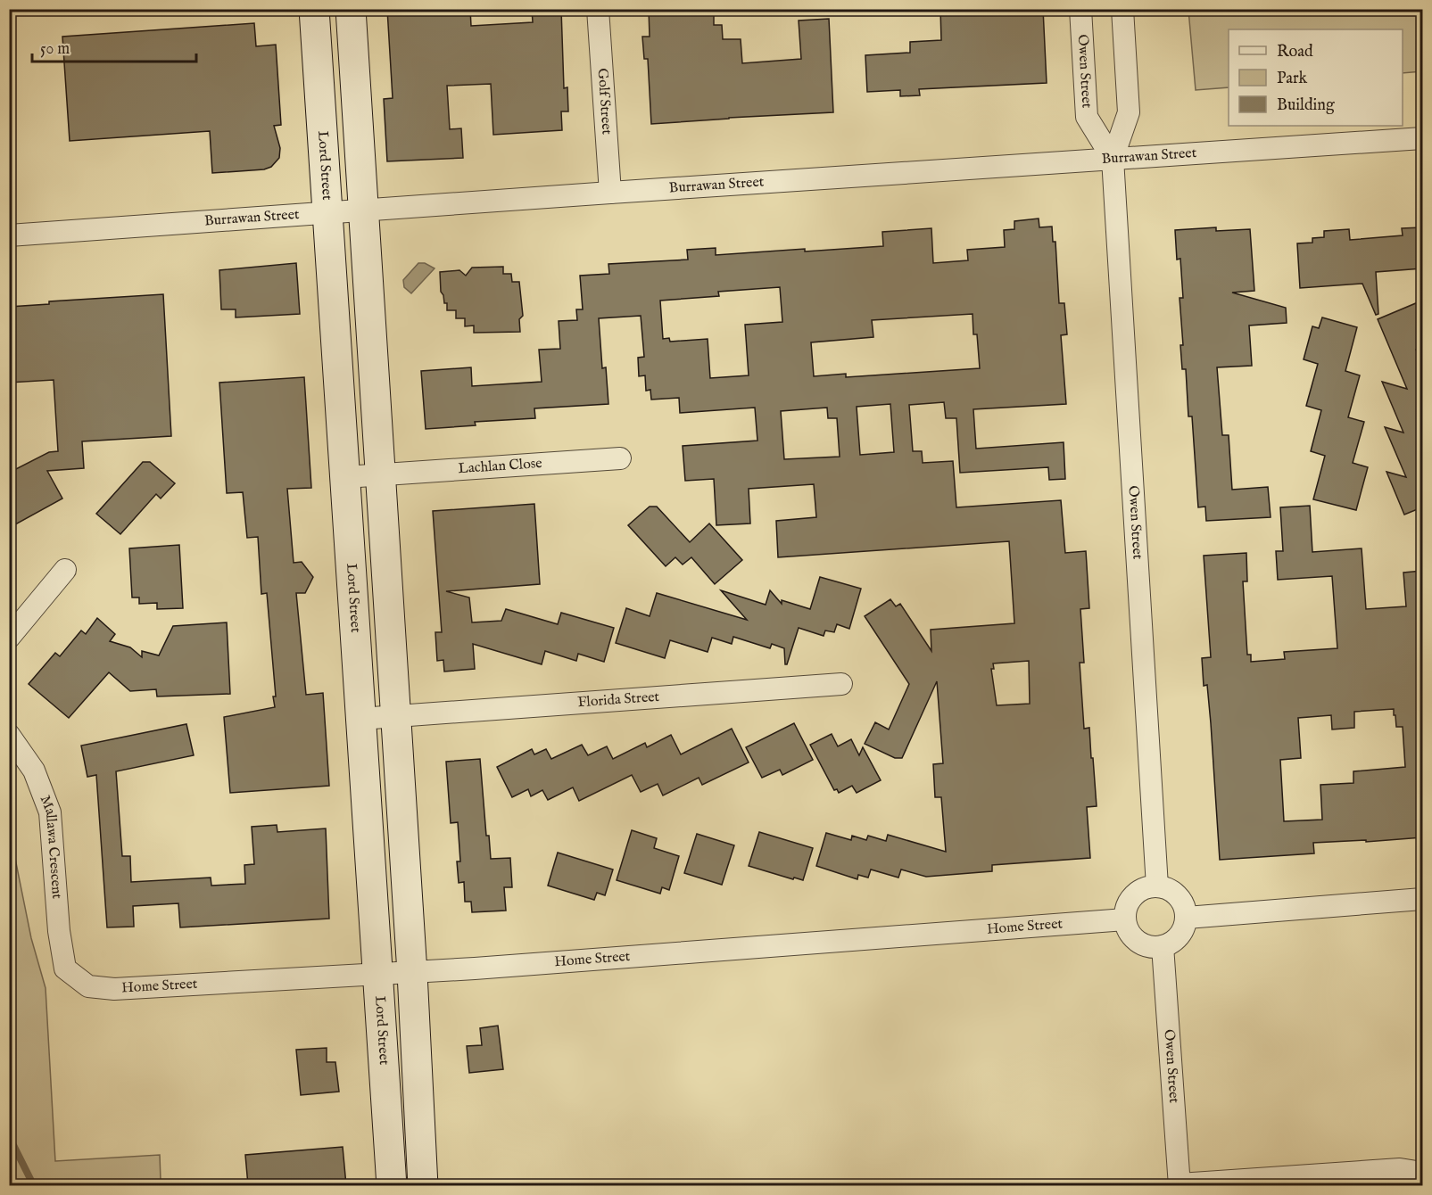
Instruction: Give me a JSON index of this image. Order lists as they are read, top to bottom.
{
  "streets": {
    "main road": ["Lord Street"],
    "street": [
      "Owen Street",
      "Golf Street",
      "Burrawan Street",
      "Lachlan Close",
      "Florida Street",
      "Mallawa Crescent",
      "Home Street"
    ]
  },
  "crossings": [
    ["Owen Street", "Burrawan Street"],
    ["Owen Street", "Home Street"],
    ["Golf Street", "Burrawan Street"],
    ["Burrawan Street", "Lord Street"],
    ["Lord Street", "Lachlan Close"],
    ["Lord Street", "Florida Street"],
    ["Lord Street", "Home Street"],
    ["Mallawa Crescent", "Home Street"]
  ],
  "legend": ["Road", "Park", "Building"],
  "scale_bar": "50 m"
}
